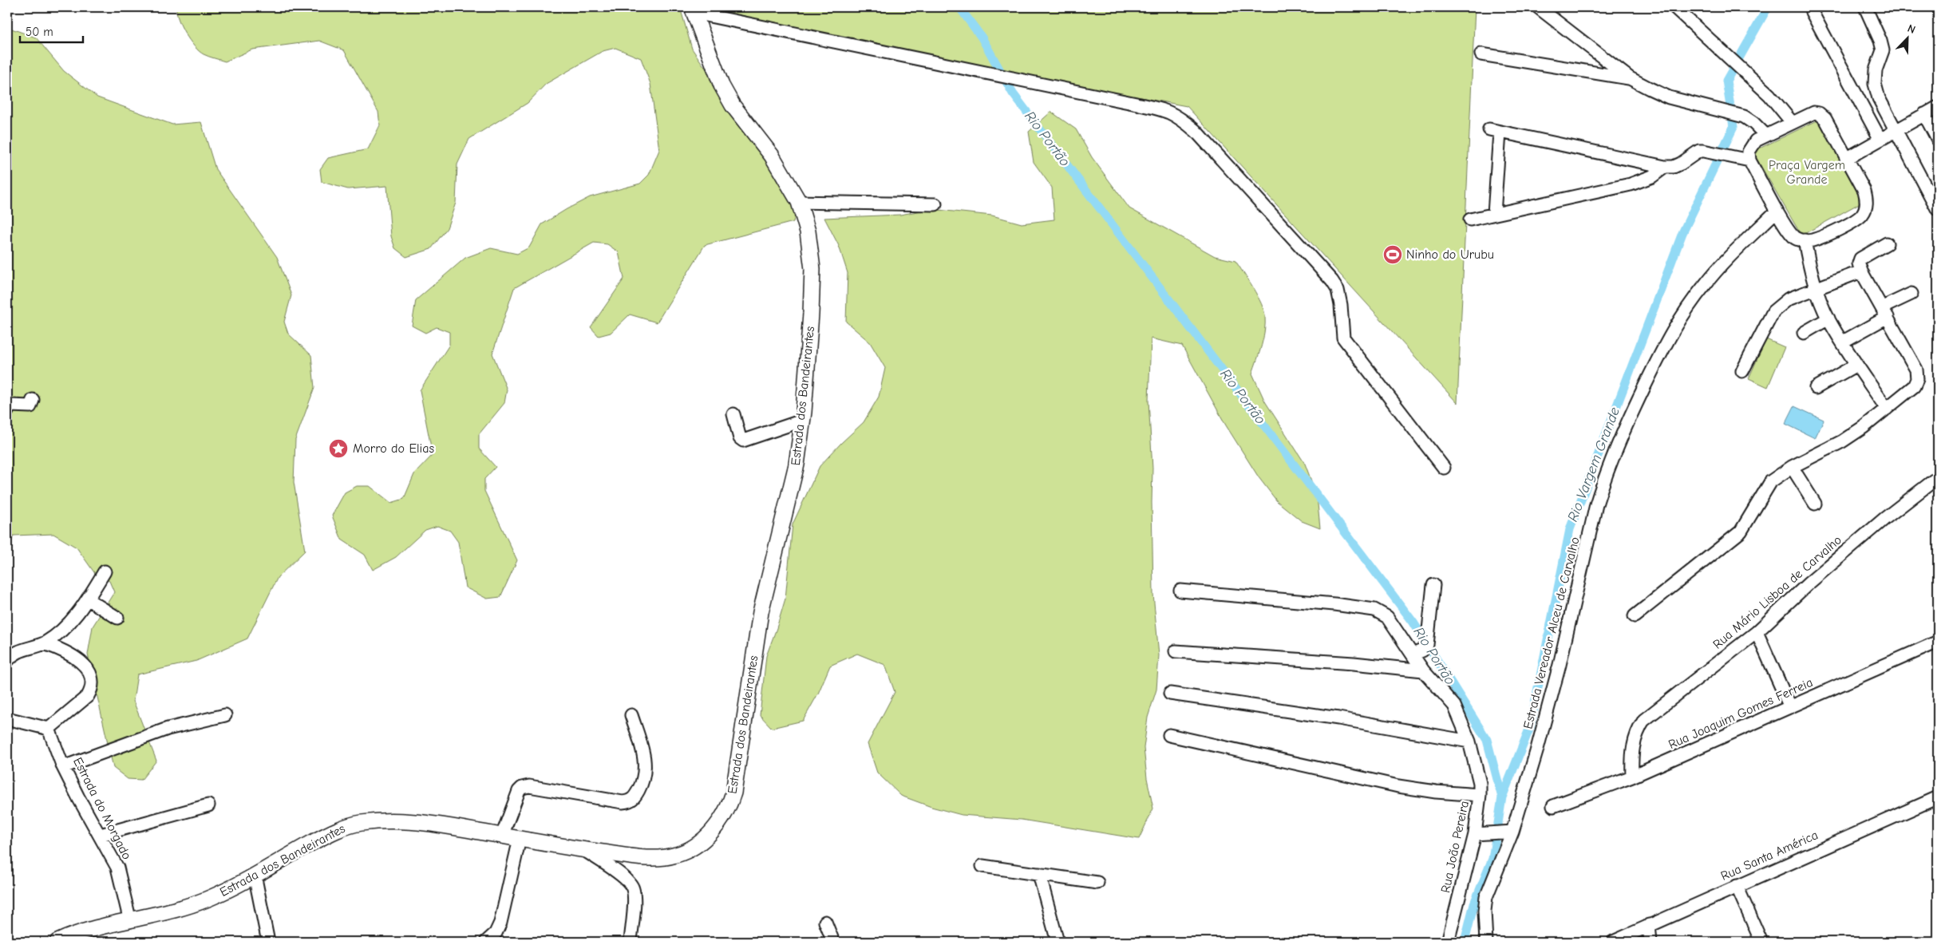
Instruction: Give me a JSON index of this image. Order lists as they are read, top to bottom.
{
  "streets": {
    "main road": ["Estrada dos Bandeirantes"],
    "street": [
      "Rua Mário Lisboa de Carvalho",
      "Estrada Vereador Alceu de Carvalho",
      "Rua Joaquim Gomes Ferreia",
      "Estrada do Morgado",
      "Rua João Pereira",
      "Rua Santa América"
    ]
  },
  "crossings": [
    ["Estrada dos Bandeirantes", "Estrada do Morgado"],
    ["Rua Mário Lisboa de Carvalho", "Rua Joaquim Gomes Ferreia"]
  ],
  "water": ["Rio Portão", "Rio Vargem Grande"],
  "parks": ["Praça Vargem Grande"],
  "places": {
    "sports": ["Ninho do Urubu"],
    "place": ["Morro do Elias"]
  },
  "scale_bar": "50 m",
  "north": "top right"
}
